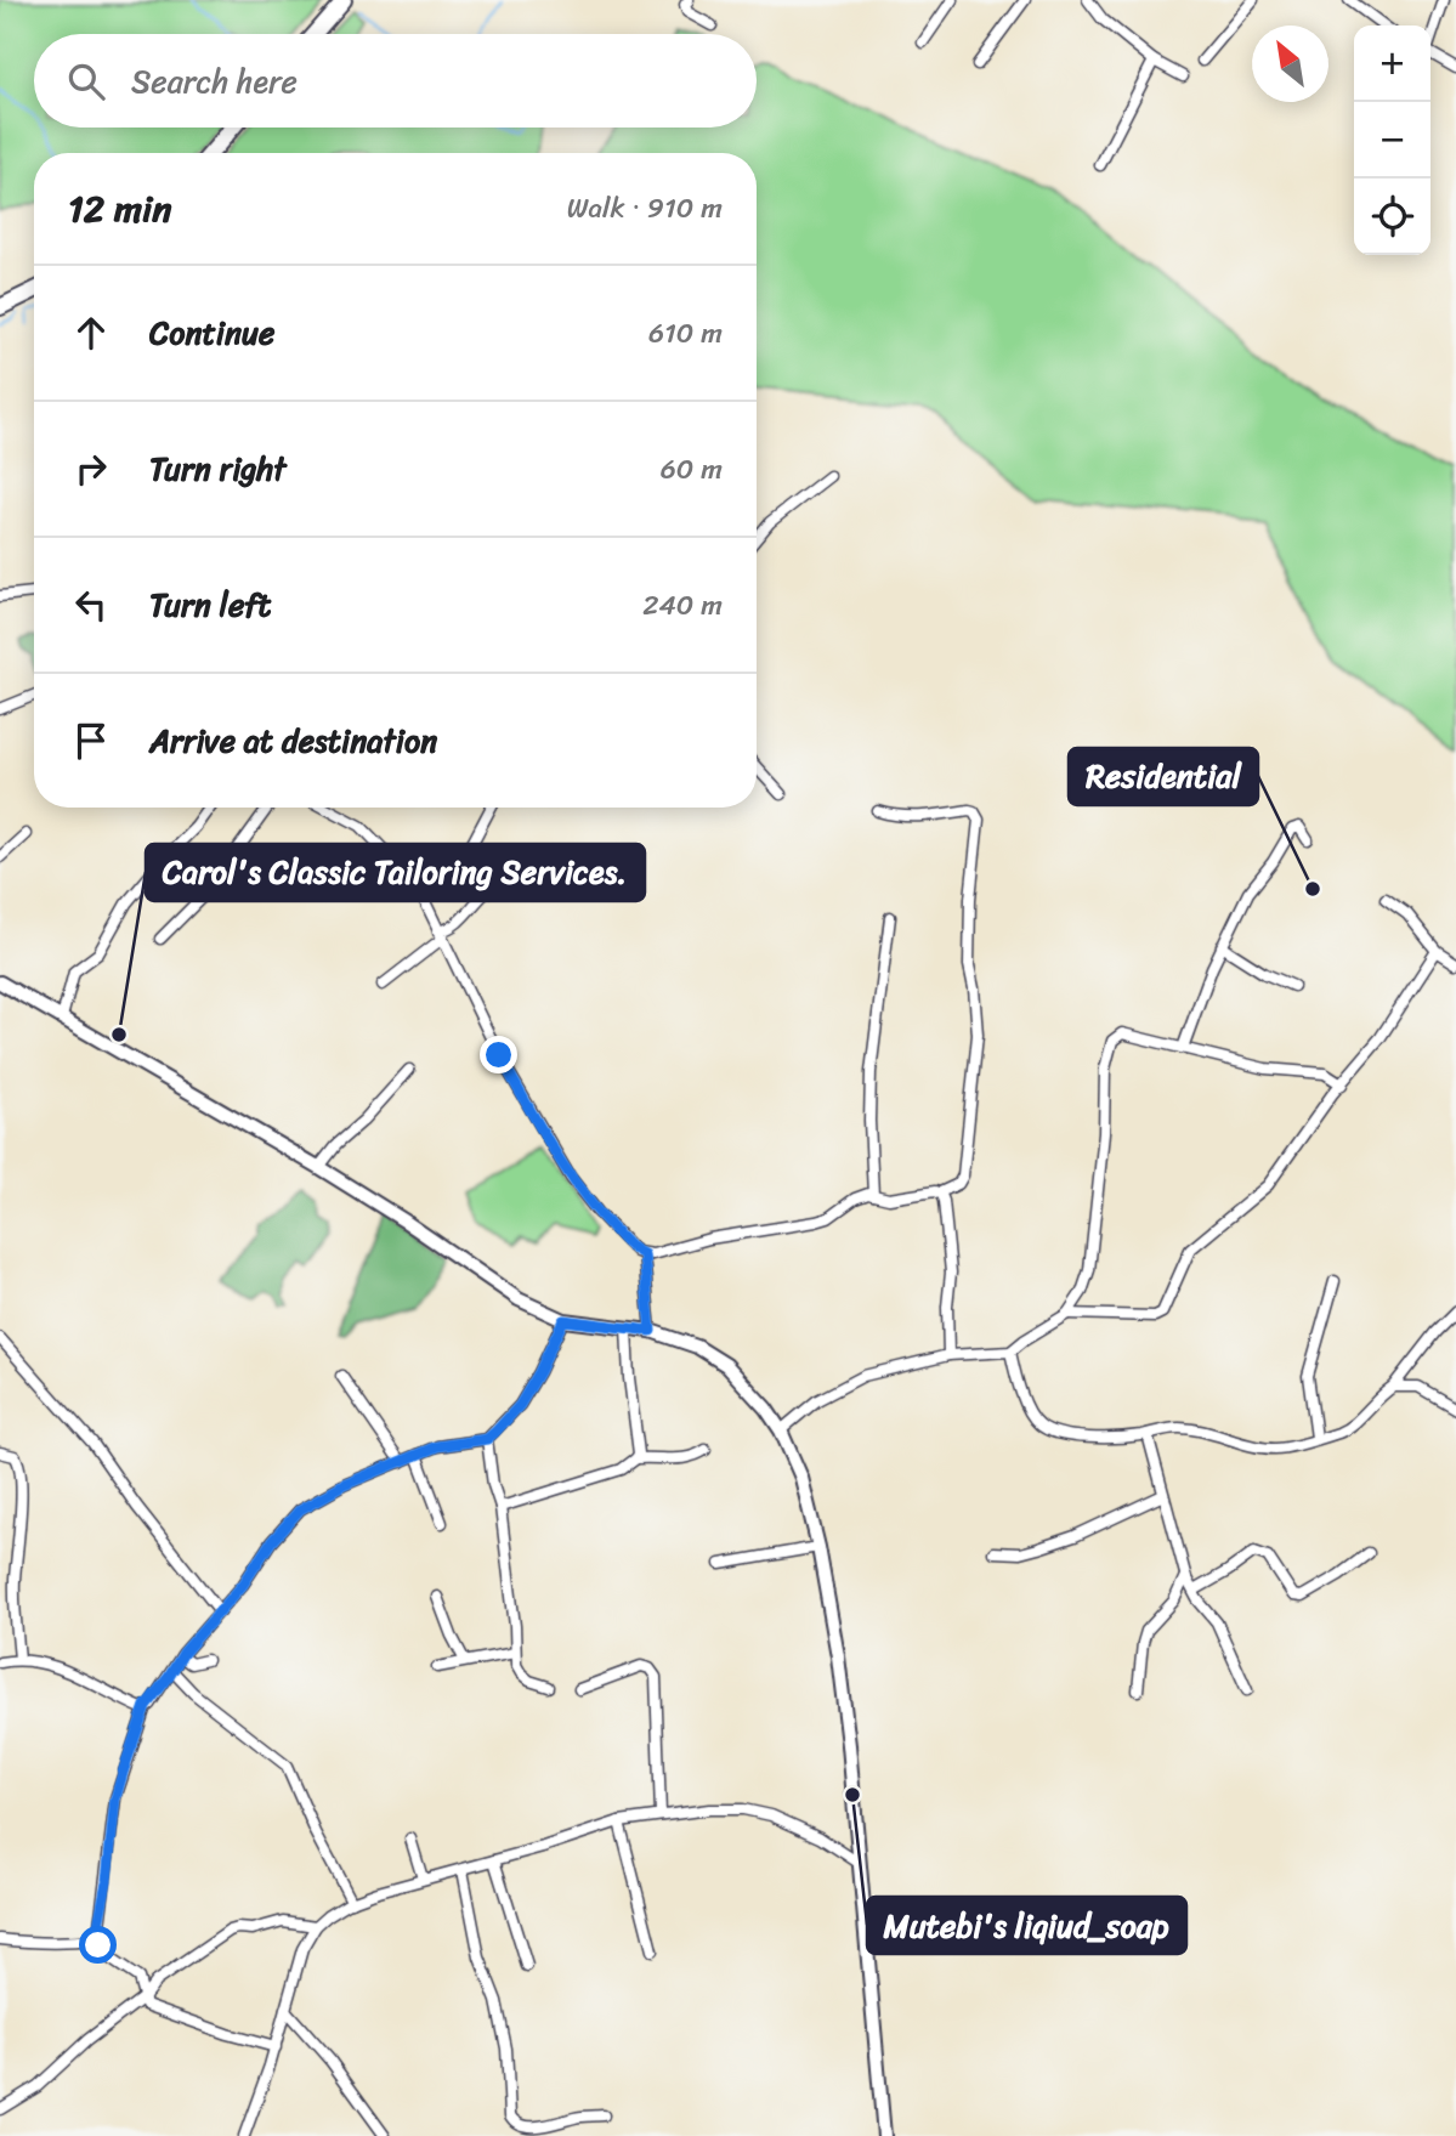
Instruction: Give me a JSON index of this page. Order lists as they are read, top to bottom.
{
  "places": ["Residential", "Carol's Classic Tailoring Services.", "Mutebi's liqiud_soap"],
  "north": "top left",
  "page": {
    "map_buttons": ["+", "−"],
    "search": "Search here",
    "heading": ["12 min", "Walk · 910 m"],
    "list": [
      ["Continue", "610 m"],
      ["Turn right", "60 m"],
      ["Turn left", "240 m"],
      "Arrive at destination"
    ]
  }
}
